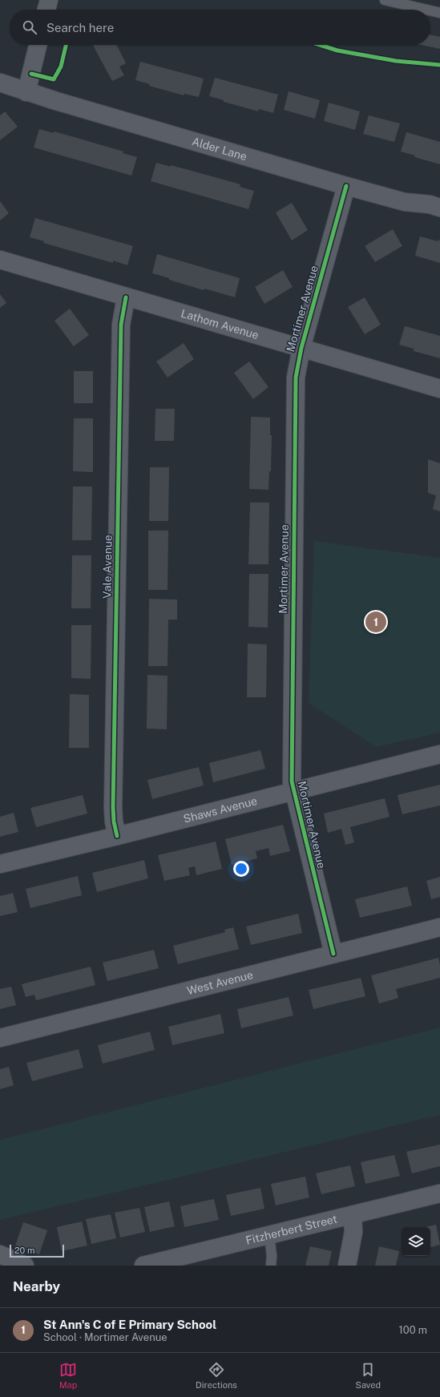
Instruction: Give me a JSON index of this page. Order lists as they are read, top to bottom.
{
  "streets": {
    "street": [
      "Alder Lane",
      "Mortimer Avenue",
      "Lathom Avenue",
      "Vale Avenue",
      "Shaws Avenue",
      "West Avenue",
      "Fitzherbert Street"
    ]
  },
  "crossings": [
    ["Alder Lane", "Mortimer Avenue"],
    ["Mortimer Avenue", "Lathom Avenue"],
    ["Mortimer Avenue", "Shaws Avenue"],
    ["Mortimer Avenue", "West Avenue"],
    ["Lathom Avenue", "Vale Avenue"],
    ["Vale Avenue", "Shaws Avenue"]
  ],
  "scale_bar": "20 m",
  "page": {
    "search": "Search here",
    "pins": "1",
    "scale": "20 m",
    "heading": "Nearby",
    "list": [
      {
        "mark": "1",
        "name": "St Ann's C of E Primary School",
        "note": "School · Mortimer Avenue",
        "value": "100 m"
      }
    ],
    "nav": ["Map", "Directions", "Saved"]
  }
}
